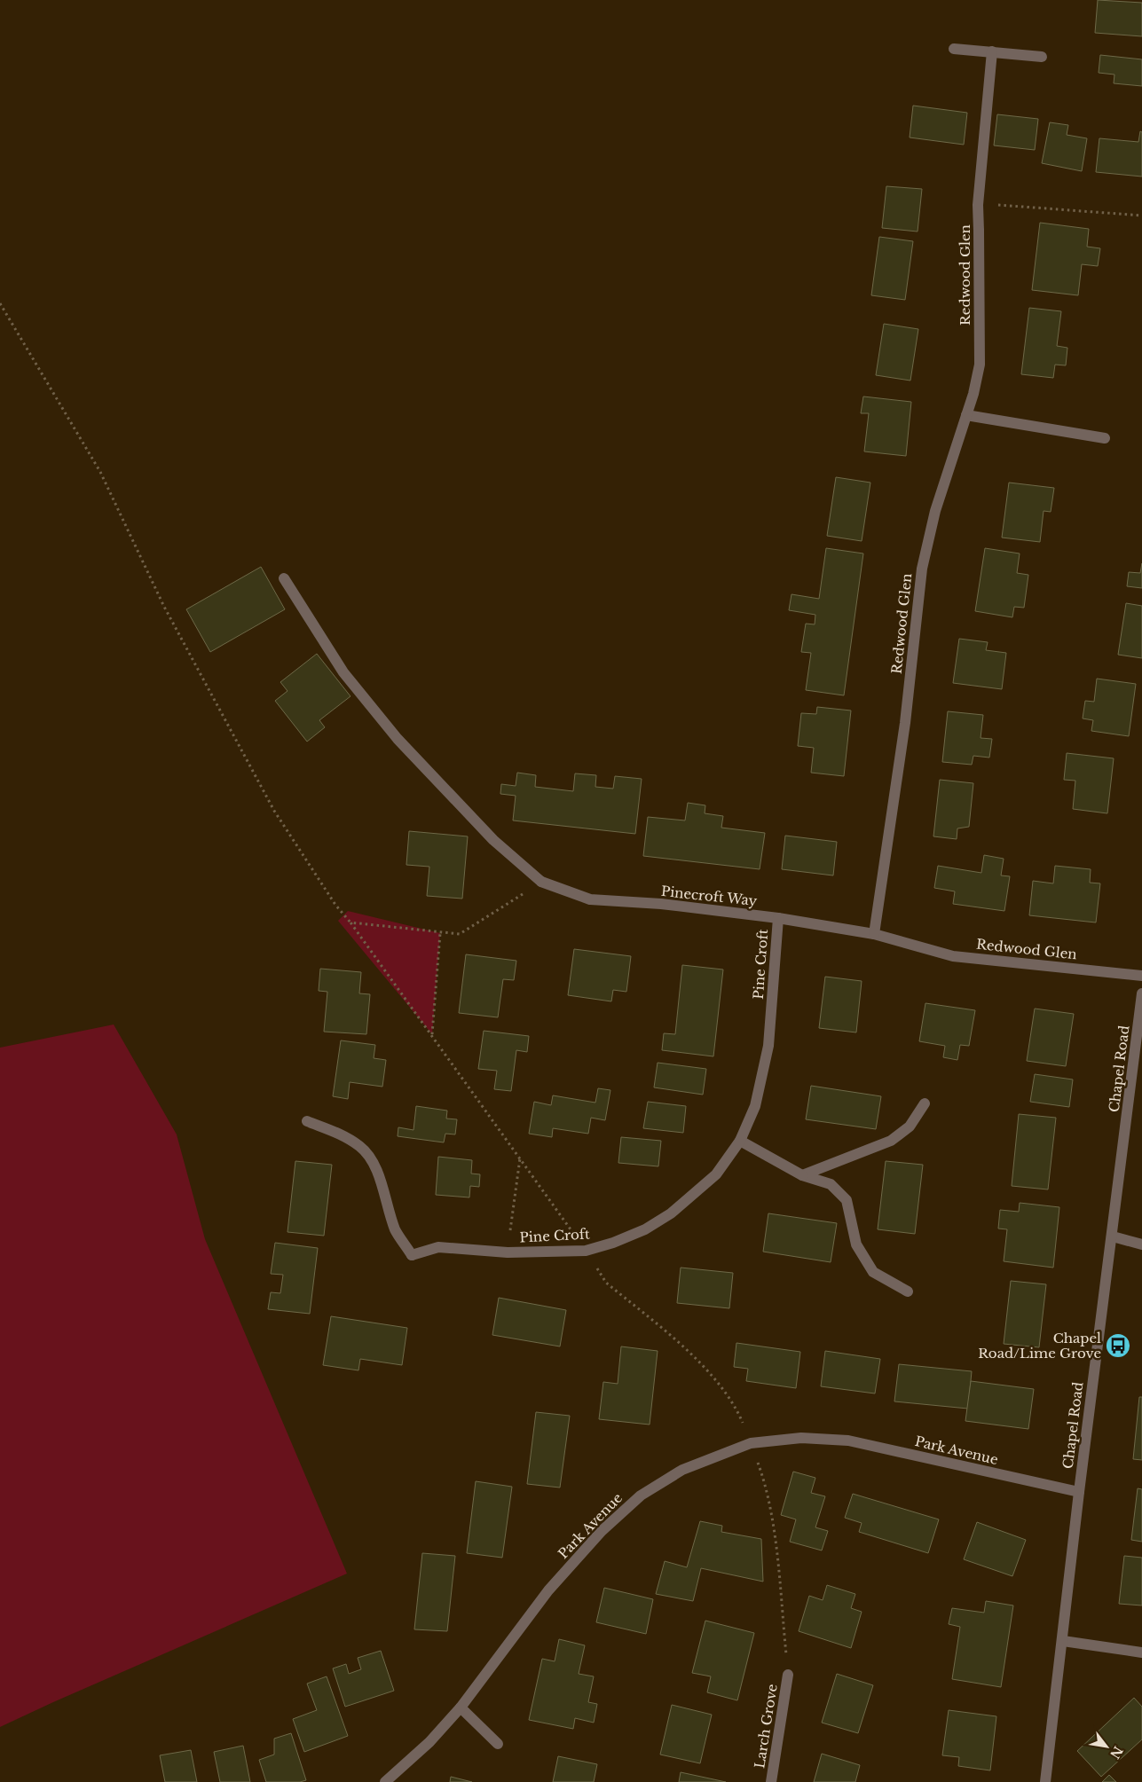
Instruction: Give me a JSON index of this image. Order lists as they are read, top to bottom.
{
  "streets": {
    "street": [
      "Redwood Glen",
      "Pinecroft Way",
      "Pine Croft",
      "Chapel Road",
      "Park Avenue",
      "Larch Grove"
    ]
  },
  "crossings": [
    ["Redwood Glen", "Pinecroft Way"],
    ["Pinecroft Way", "Pine Croft"],
    ["Chapel Road", "Park Avenue"]
  ],
  "places": {
    "bus stop": ["Chapel Road/Lime Grove"]
  },
  "north": "bottom right"
}
